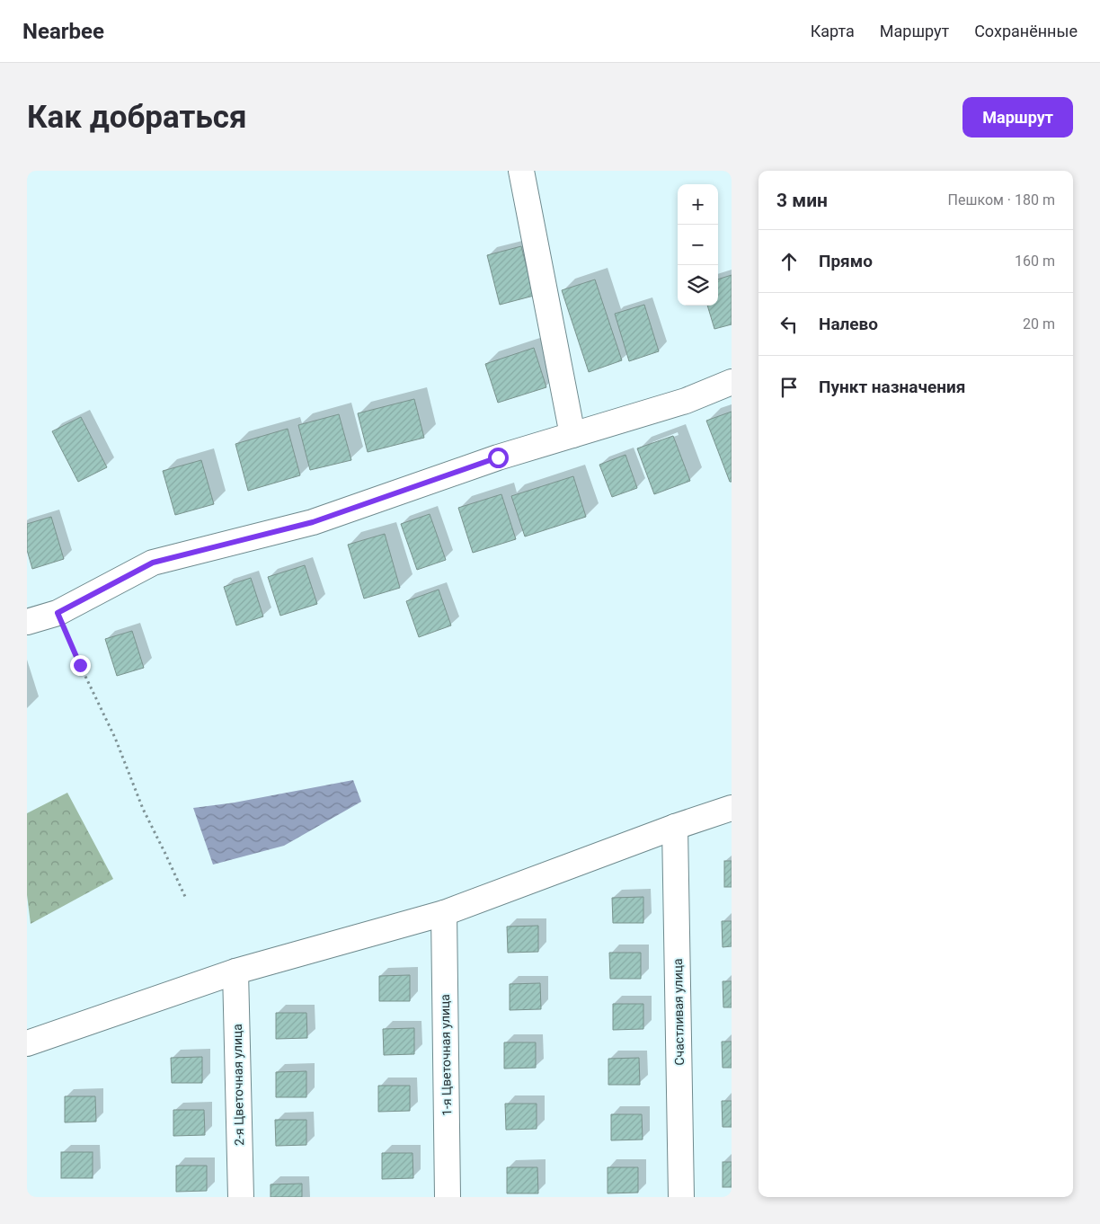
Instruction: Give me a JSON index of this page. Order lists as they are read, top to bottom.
{
  "streets": {
    "street": ["Счастливая улица", "1-я Цветочная улица", "2-я Цветочная улица"]
  },
  "page": {
    "header": "Nearbee",
    "nav": ["Карта", "Маршрут", "Сохранённые"],
    "buttons": "Маршрут",
    "title": "Как добраться",
    "heading": ["3 мин", "Пешком · 180 m"],
    "map_buttons": ["+", "−"],
    "list": [
      ["Прямо", "160 m"],
      ["Налево", "20 m"],
      "Пункт назначения"
    ]
  }
}
